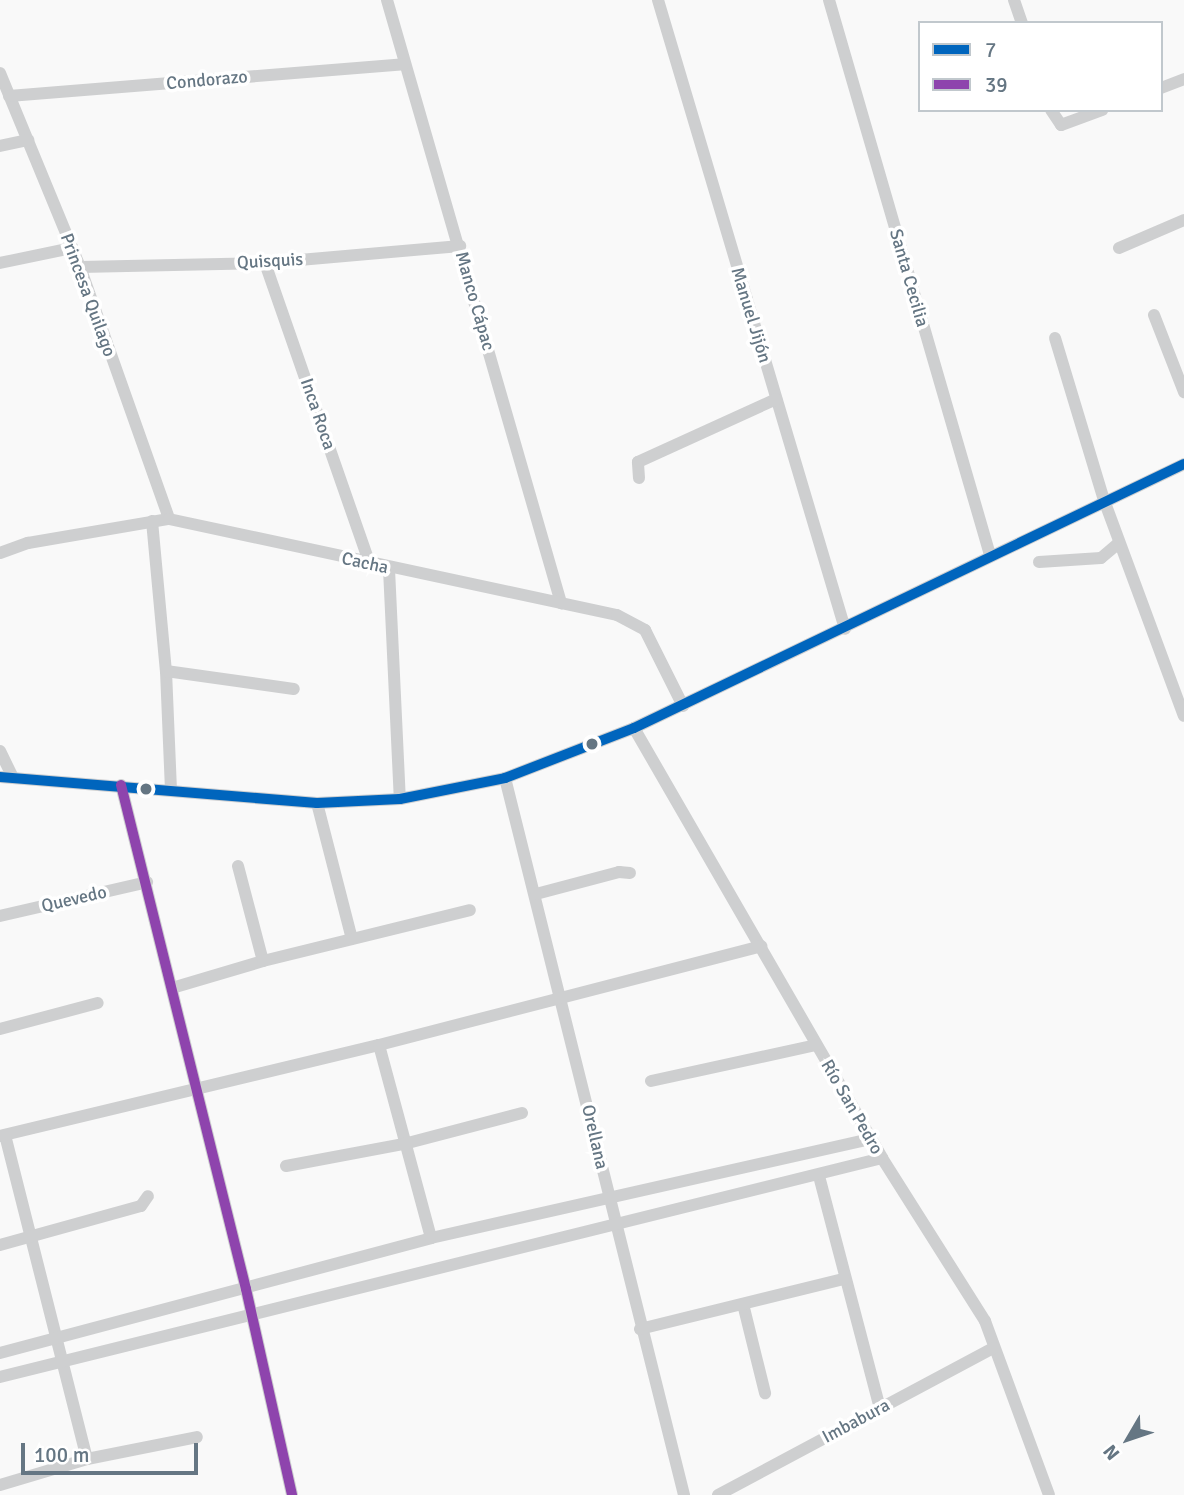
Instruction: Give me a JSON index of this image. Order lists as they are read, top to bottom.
{
  "streets": {
    "street": [
      "Condorazo",
      "Quisquis",
      "Santa Cecilia",
      "Princesa Quilago",
      "Manco Cápac",
      "Manuel Jijón",
      "Inca Roca",
      "Cacha",
      "Quevedo",
      "Río San Pedro",
      "Orellana",
      "Imbabura"
    ]
  },
  "crossings": [
    ["Condorazo", "Princesa Quilago"],
    ["Condorazo", "Manco Cápac"],
    ["Quisquis", "Princesa Quilago"],
    ["Quisquis", "Manco Cápac"],
    ["Quisquis", "Inca Roca"],
    ["Princesa Quilago", "Cacha"],
    ["Manco Cápac", "Cacha"],
    ["Inca Roca", "Cacha"],
    ["Río San Pedro", "Imbabura"]
  ],
  "lines": ["transit line 7", "transit line 39"],
  "legend": ["7", "39"],
  "scale_bar": "100 m",
  "north": "bottom left"
}
